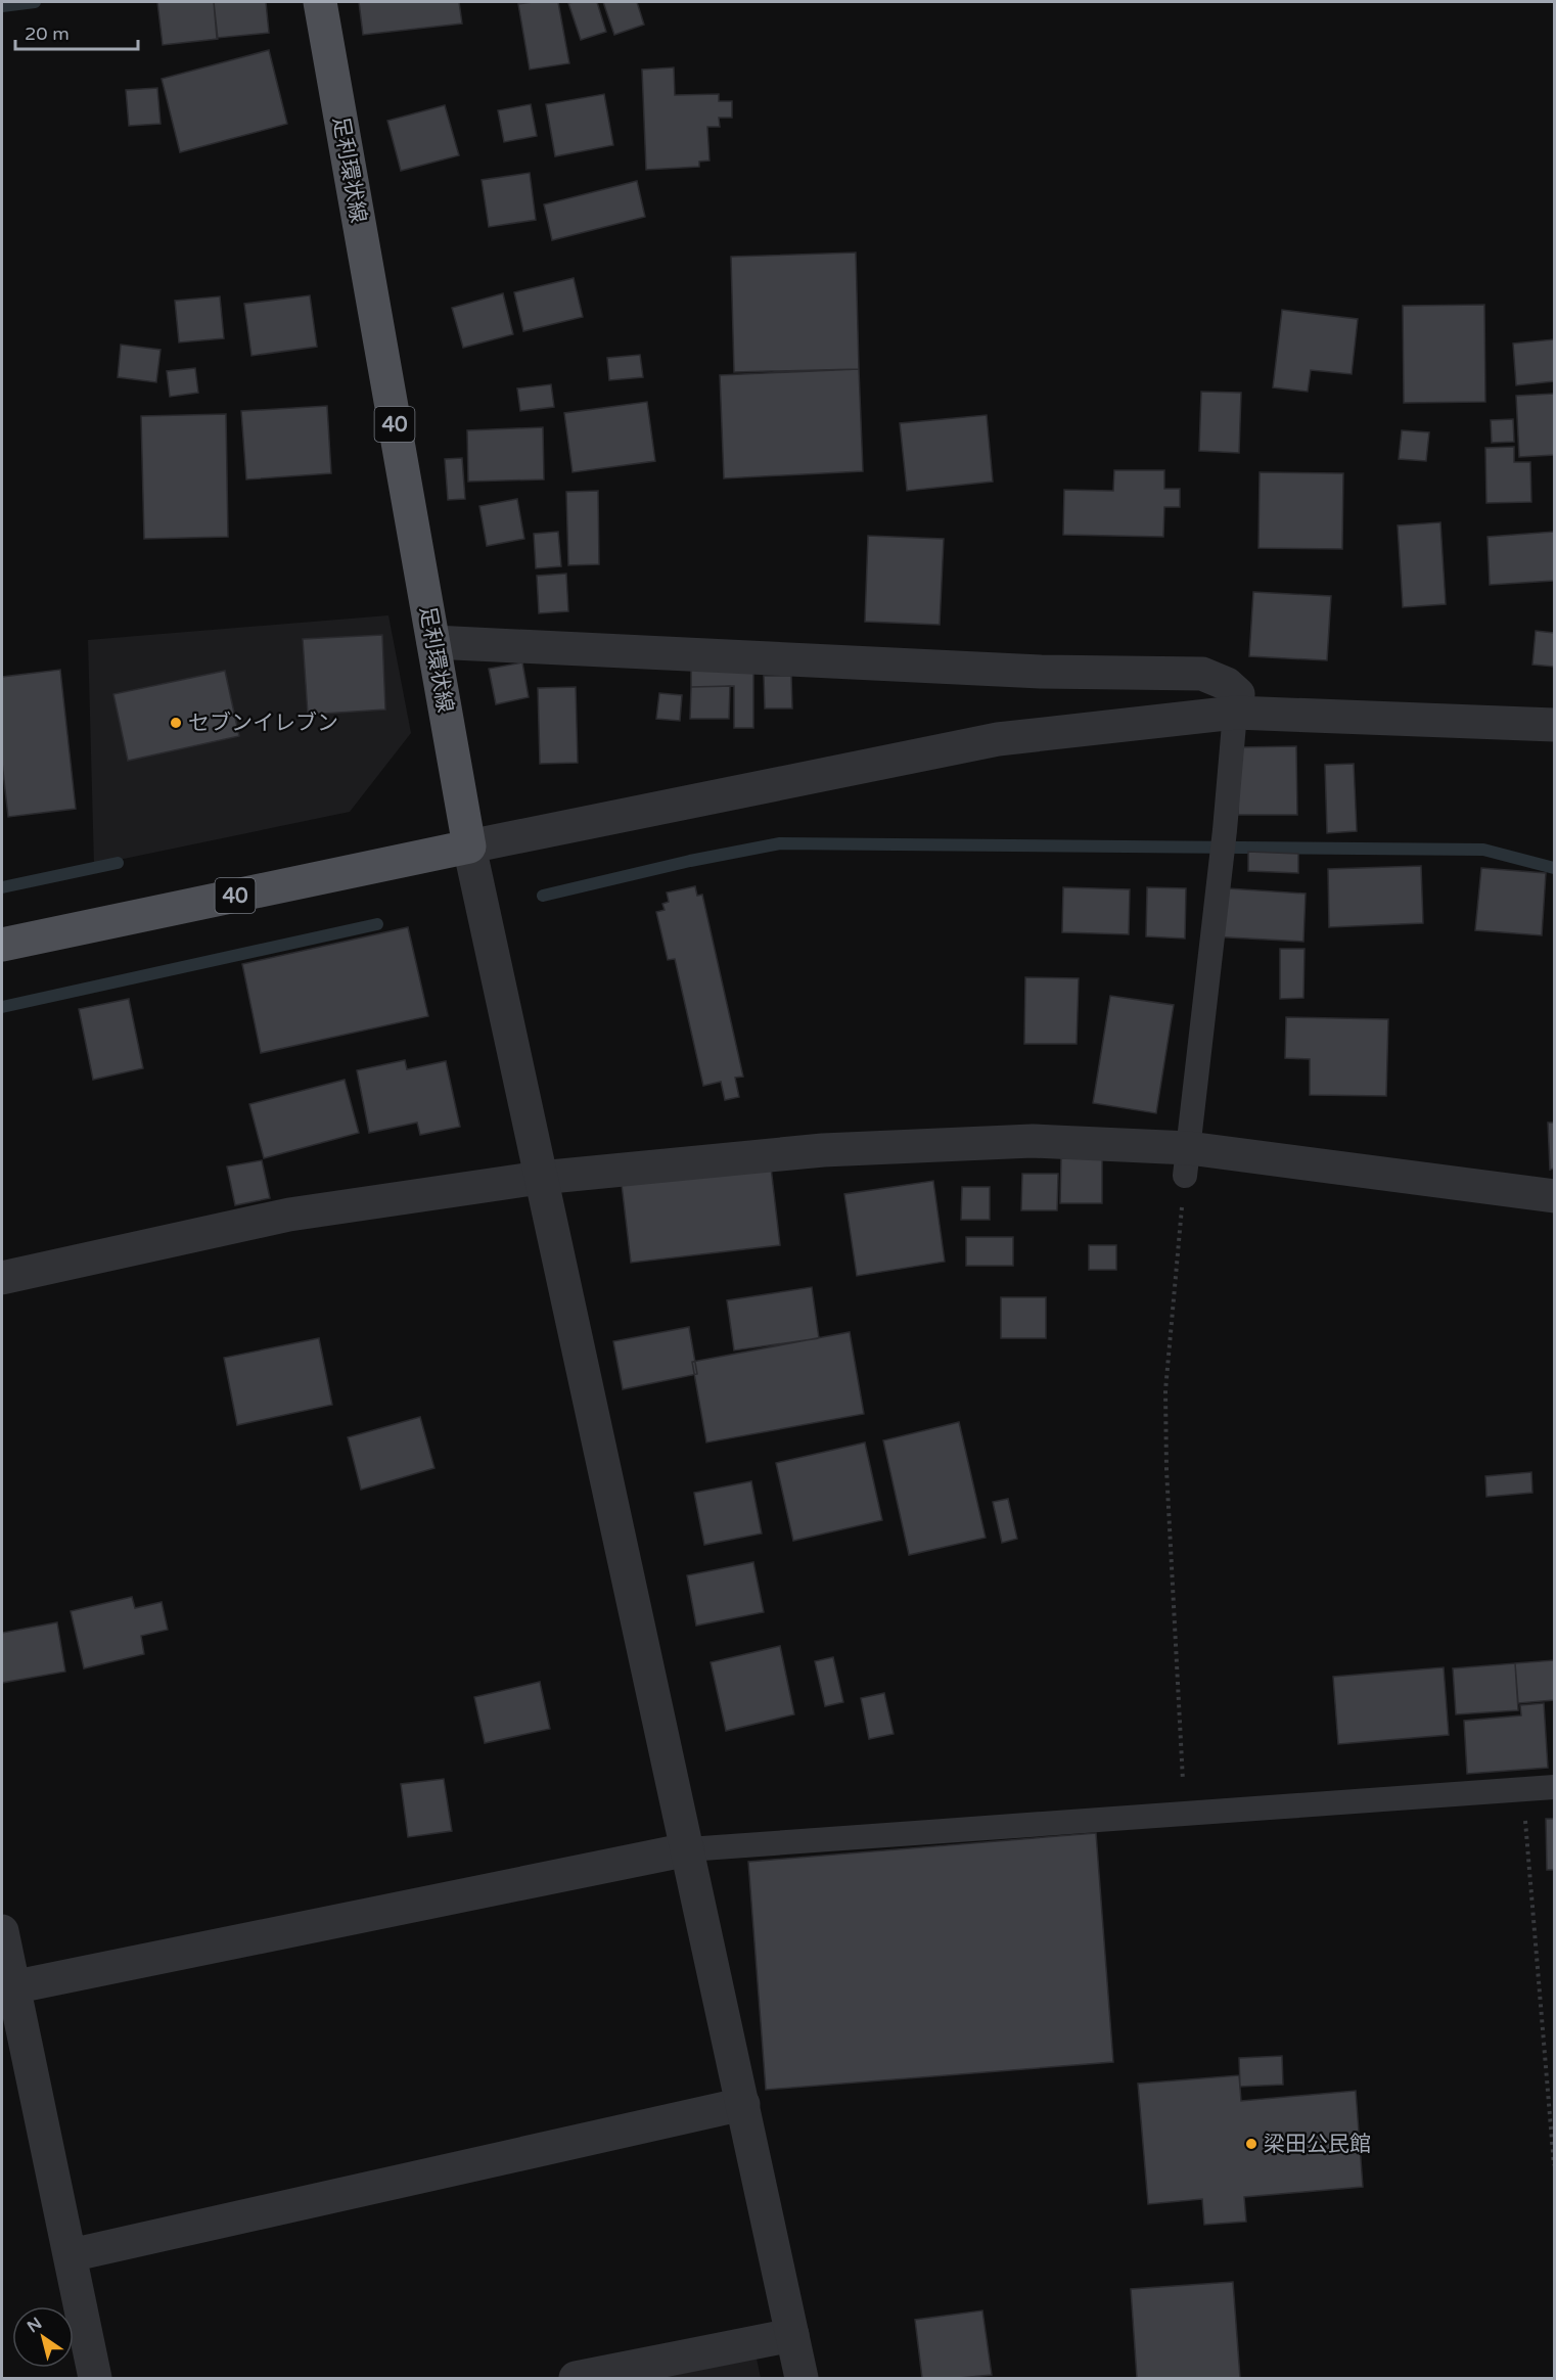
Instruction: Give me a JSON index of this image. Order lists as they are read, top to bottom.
{
  "streets": {
    "main road": ["足利環状線", "40"]
  },
  "crossings": [
    ["足利環状線", "40"]
  ],
  "places": ["セブンイレブン", "梁田公民館"],
  "scale_bar": "20 m",
  "north": "top left"
}
